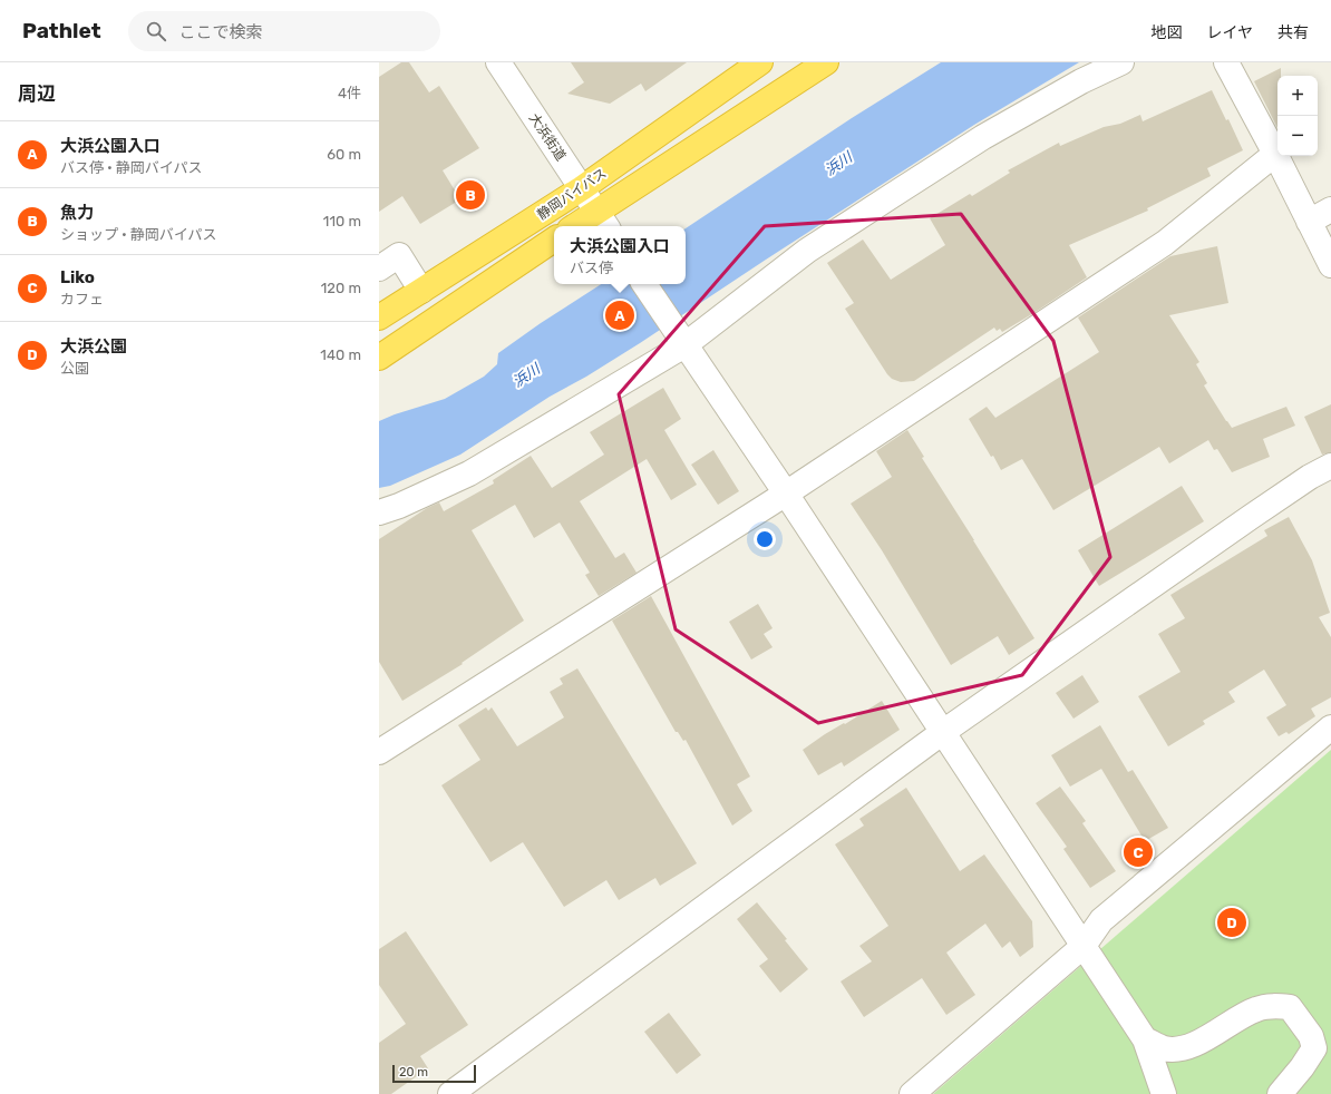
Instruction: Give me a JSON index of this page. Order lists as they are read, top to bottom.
{
  "streets": {
    "highway": ["静岡バイパス"],
    "street": ["大浜街道"]
  },
  "crossings": [
    ["大浜街道", "静岡バイパス"]
  ],
  "water": ["浜川"],
  "scale_bar": "20 m",
  "page": {
    "header": "Pathlet",
    "search": "ここで検索",
    "nav": ["地図", "レイヤ", "共有"],
    "heading": ["周辺", "4件"],
    "map_buttons": ["+", "−"],
    "list": [
      {
        "mark": "A",
        "name": "大浜公園入口",
        "note": "バス停 · 静岡バイパス",
        "value": "60 m"
      },
      {
        "mark": "B",
        "name": "魚力",
        "note": "ショップ · 静岡バイパス",
        "value": "110 m"
      },
      {
        "mark": "C",
        "name": "Liko",
        "note": "カフェ",
        "value": "120 m"
      },
      {
        "mark": "D",
        "name": "大浜公園",
        "note": "公園",
        "value": "140 m"
      }
    ],
    "pins": [
      "B",
      "A",
      "C",
      "D"
    ],
    "popup": ["大浜公園入口", "バス停"],
    "scale": "20 m"
  }
}
